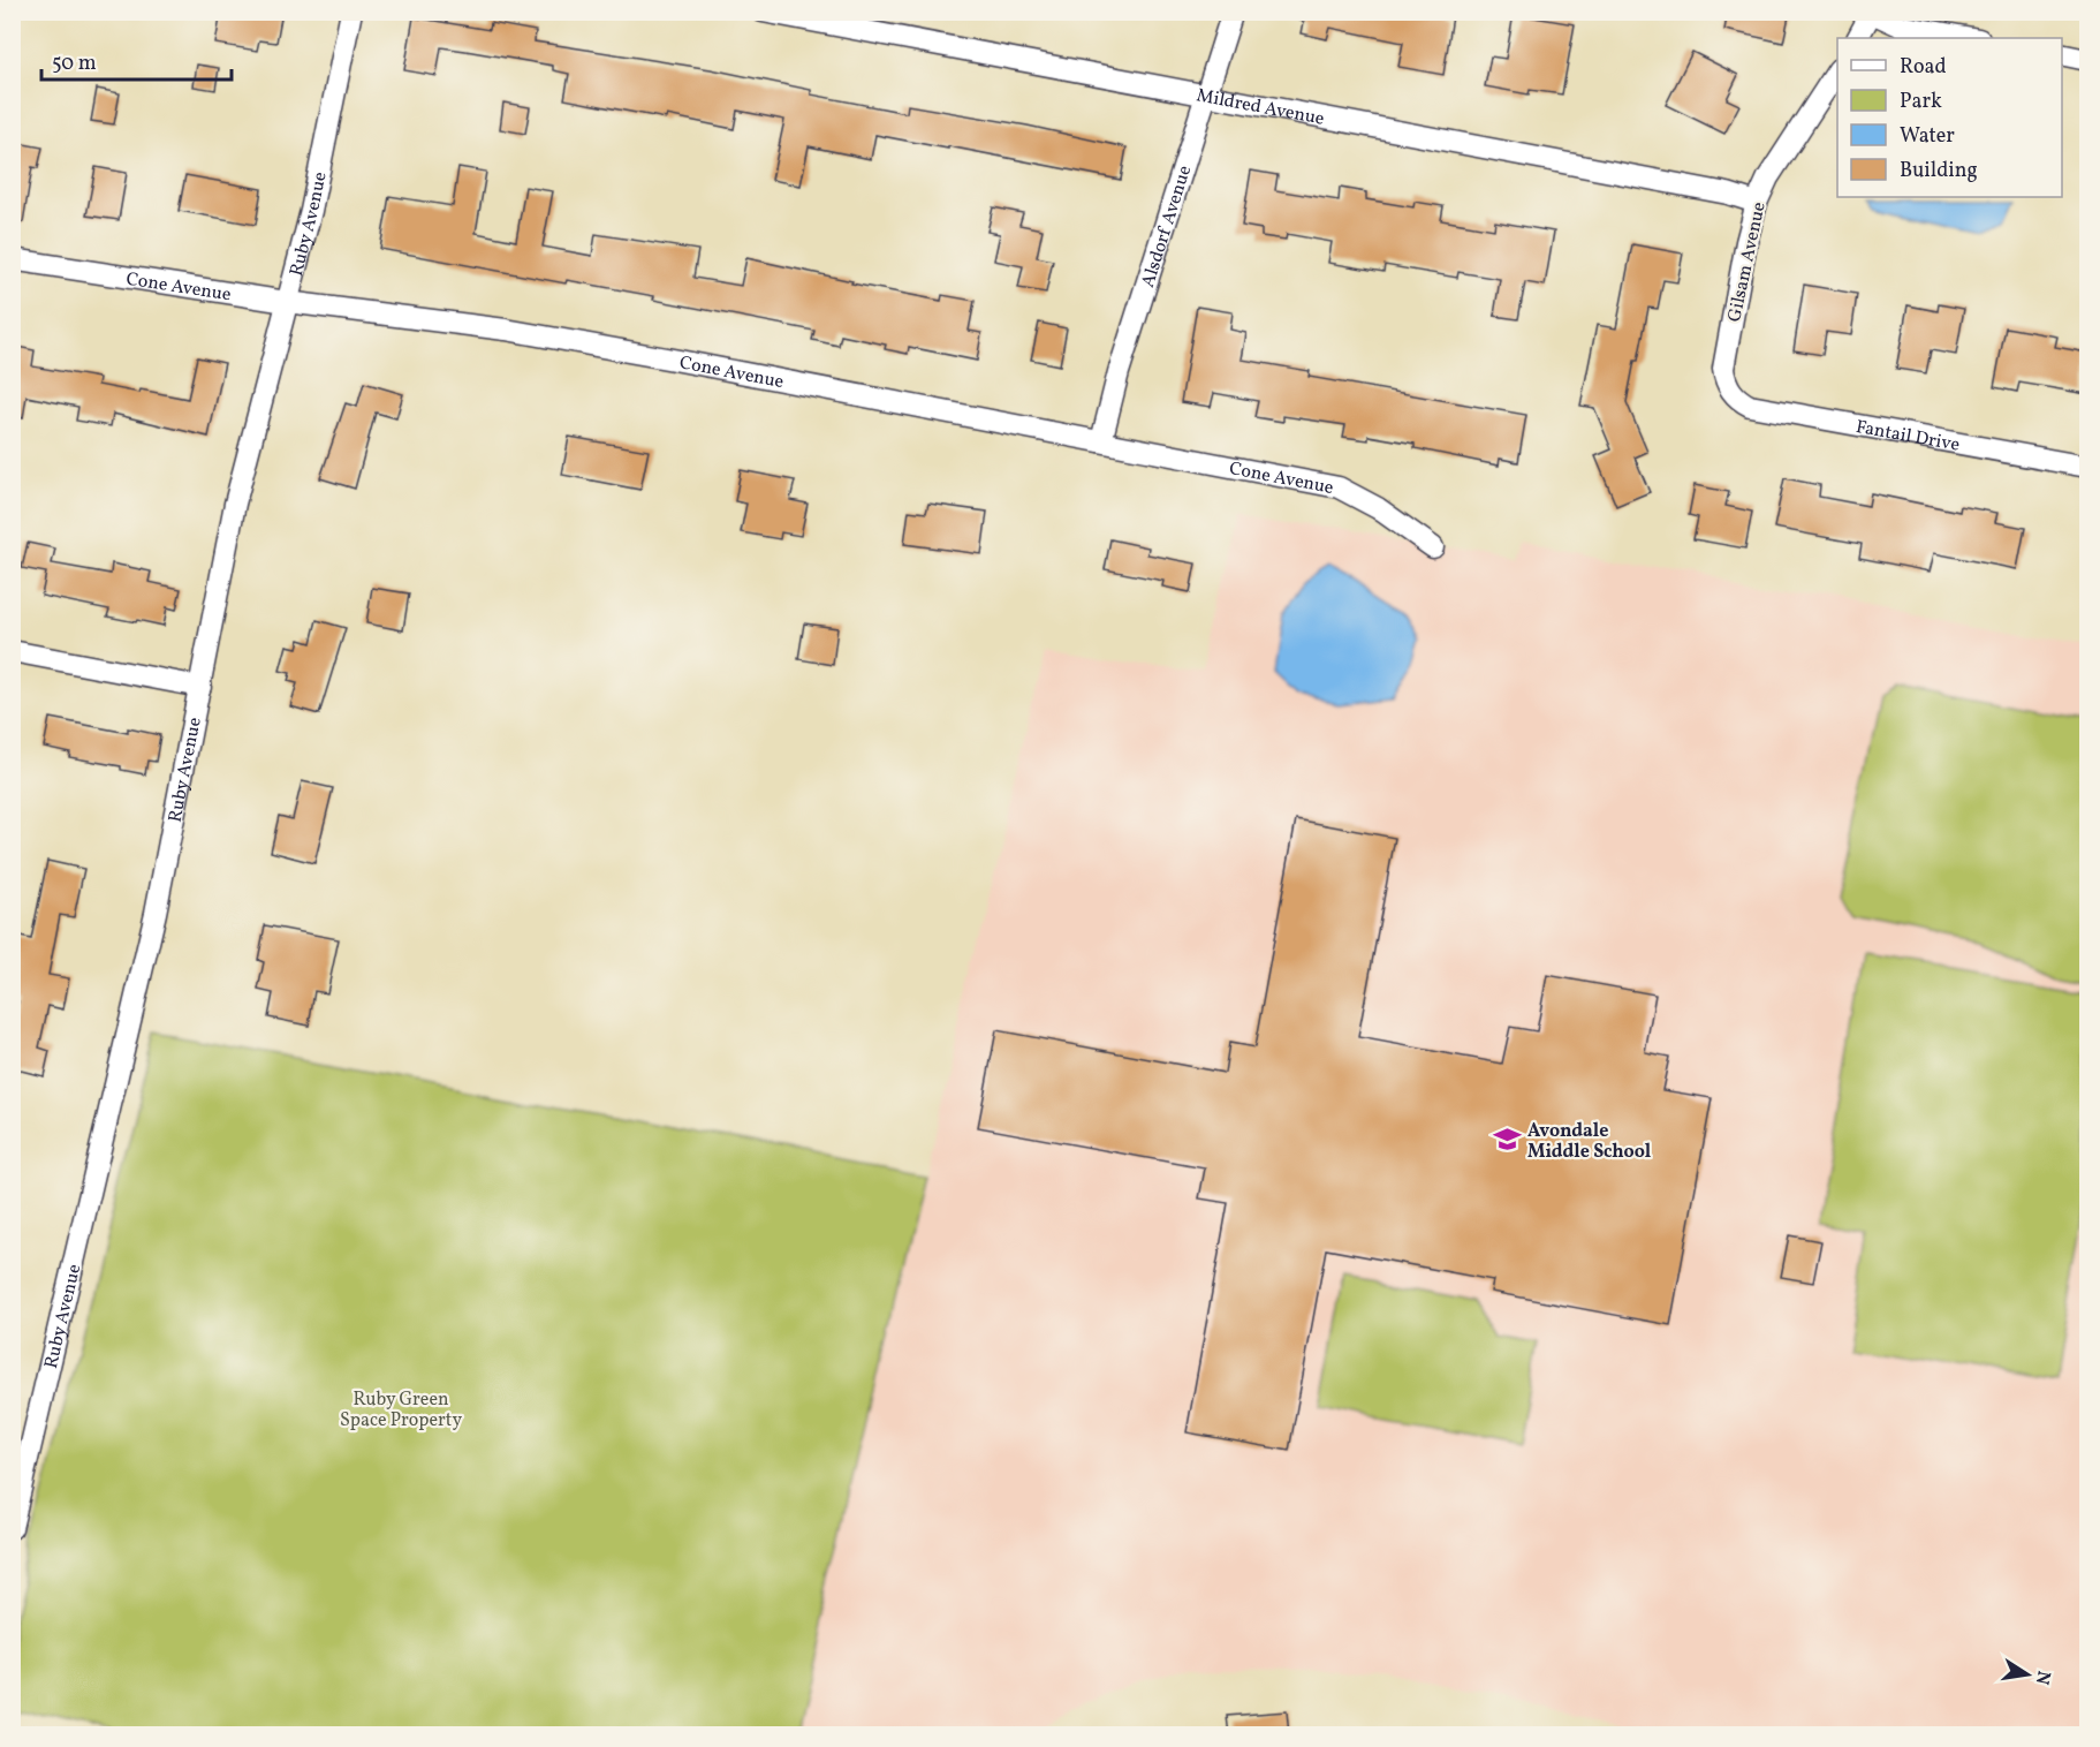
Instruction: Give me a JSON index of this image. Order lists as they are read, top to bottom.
{
  "streets": {
    "street": [
      "Mildred Avenue",
      "Ruby Avenue",
      "Alsdorf Avenue",
      "Gilsam Avenue",
      "Cone Avenue",
      "Fantail Drive"
    ]
  },
  "crossings": [
    ["Mildred Avenue", "Alsdorf Avenue"],
    ["Mildred Avenue", "Gilsam Avenue"],
    ["Ruby Avenue", "Cone Avenue"],
    ["Alsdorf Avenue", "Cone Avenue"],
    ["Gilsam Avenue", "Fantail Drive"]
  ],
  "parks": ["Ruby Green Space Property"],
  "places": {
    "school or university": ["Avondale Middle School"]
  },
  "legend": [
    "Road",
    "Park",
    "Water",
    "Building"
  ],
  "scale_bar": "50 m",
  "north": "right"
}
